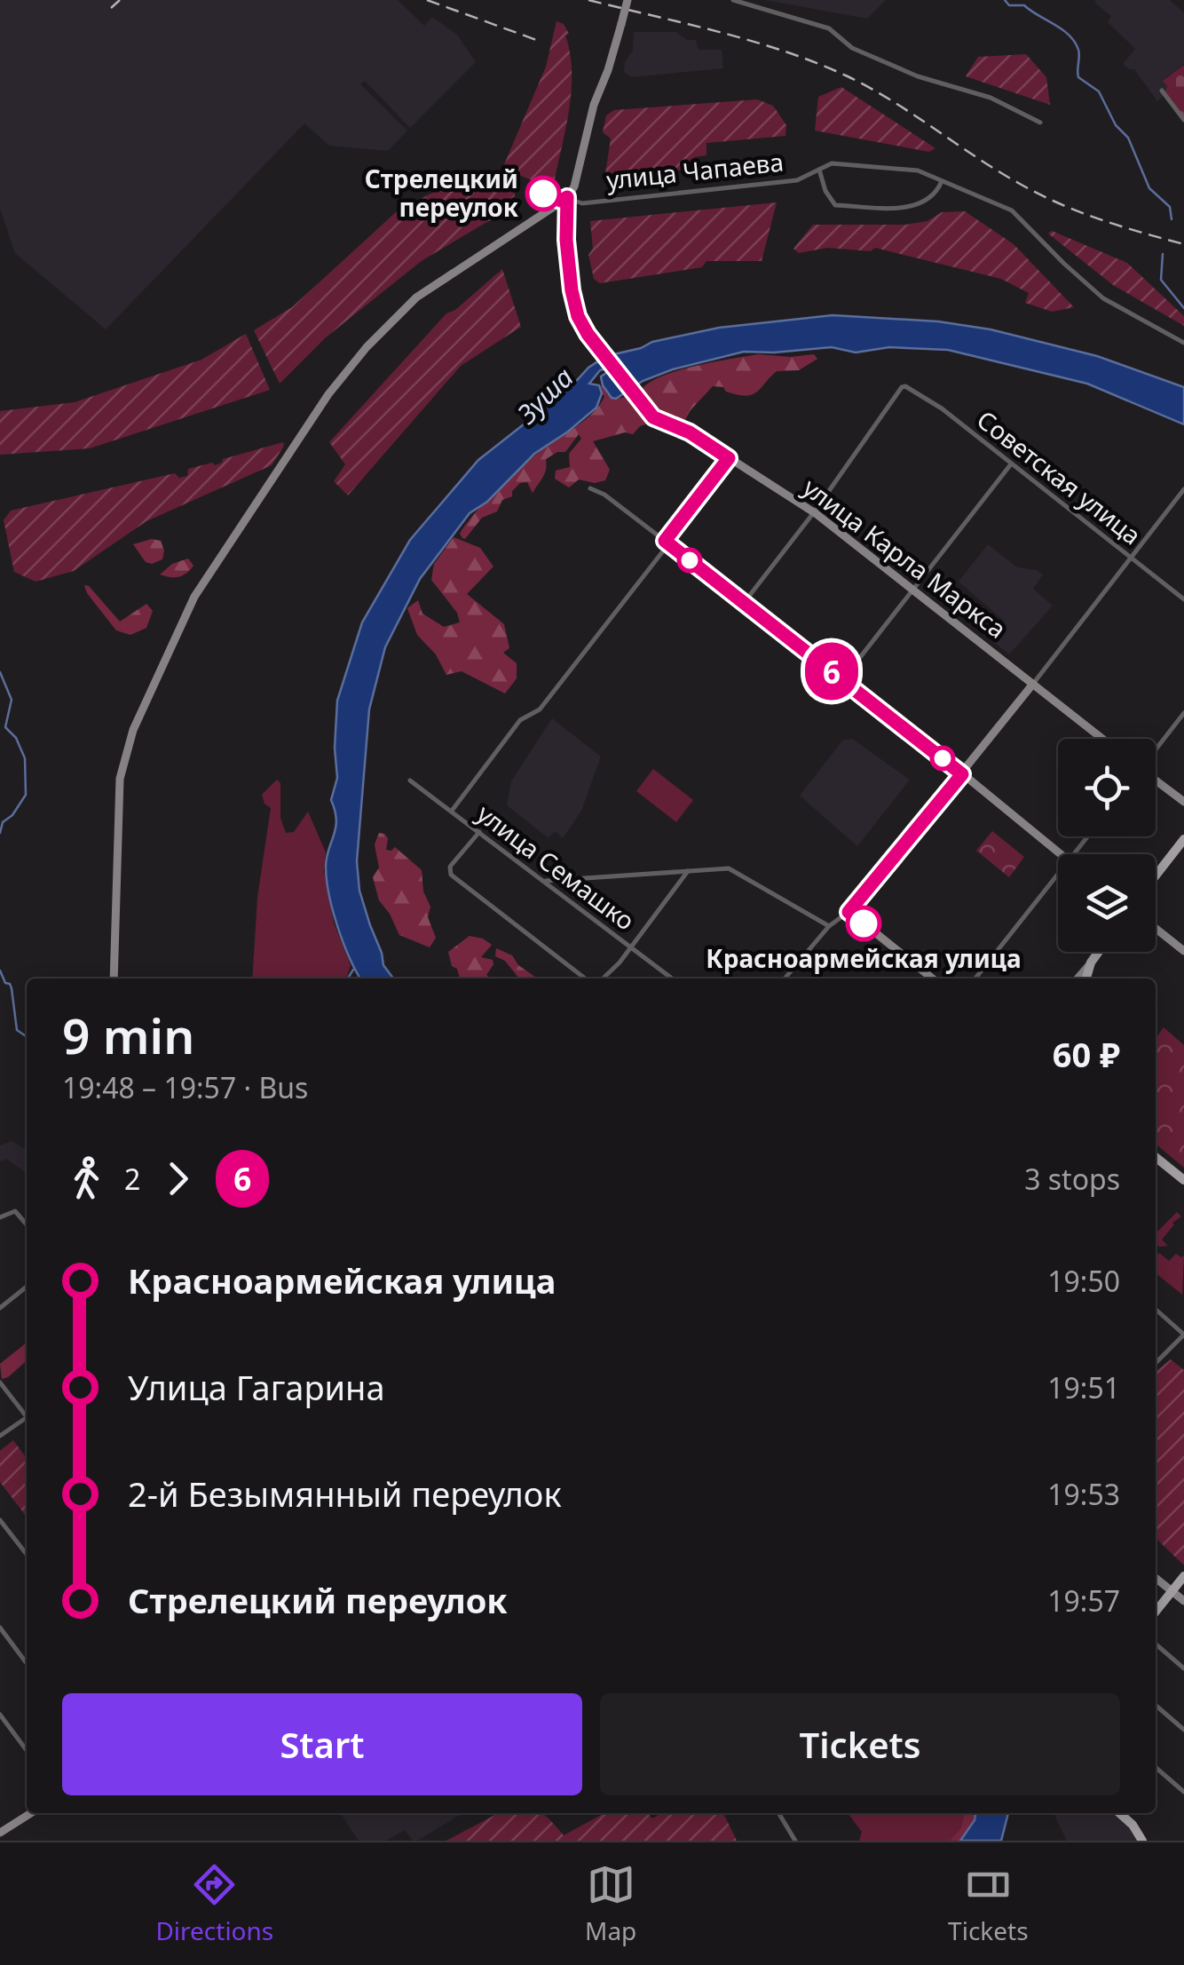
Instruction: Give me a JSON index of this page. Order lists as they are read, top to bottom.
{
  "streets": {
    "main road": ["улица Карла Маркса"],
    "street": ["улица Чапаева", "Советская улица", "улица Семашко"]
  },
  "crossings": [
    ["улица Чапаева", "улица Карла Маркса"],
    ["Советская улица", "улица Карла Маркса"]
  ],
  "water": ["Зуша"],
  "places": ["Стрелецкий переулок", "Красноармейская улица"],
  "lines": ["bus line 6"],
  "page": {
    "on_map": "6",
    "heading": ["9 min", "19:48 – 19:57 · Bus", "60 ₽"],
    "legs": ["2", "6", "3 stops"],
    "list": [
      {
        "name": "Красноармейская улица",
        "value": "19:50"
      },
      {
        "name": "Улица Гагарина",
        "value": "19:51"
      },
      {
        "name": "2-й Безымянный переулок",
        "value": "19:53"
      },
      {
        "name": "Стрелецкий переулок",
        "value": "19:57"
      }
    ],
    "buttons": ["Start", "Tickets"],
    "tabs": ["Directions", "Map", "Tickets"]
  }
}
